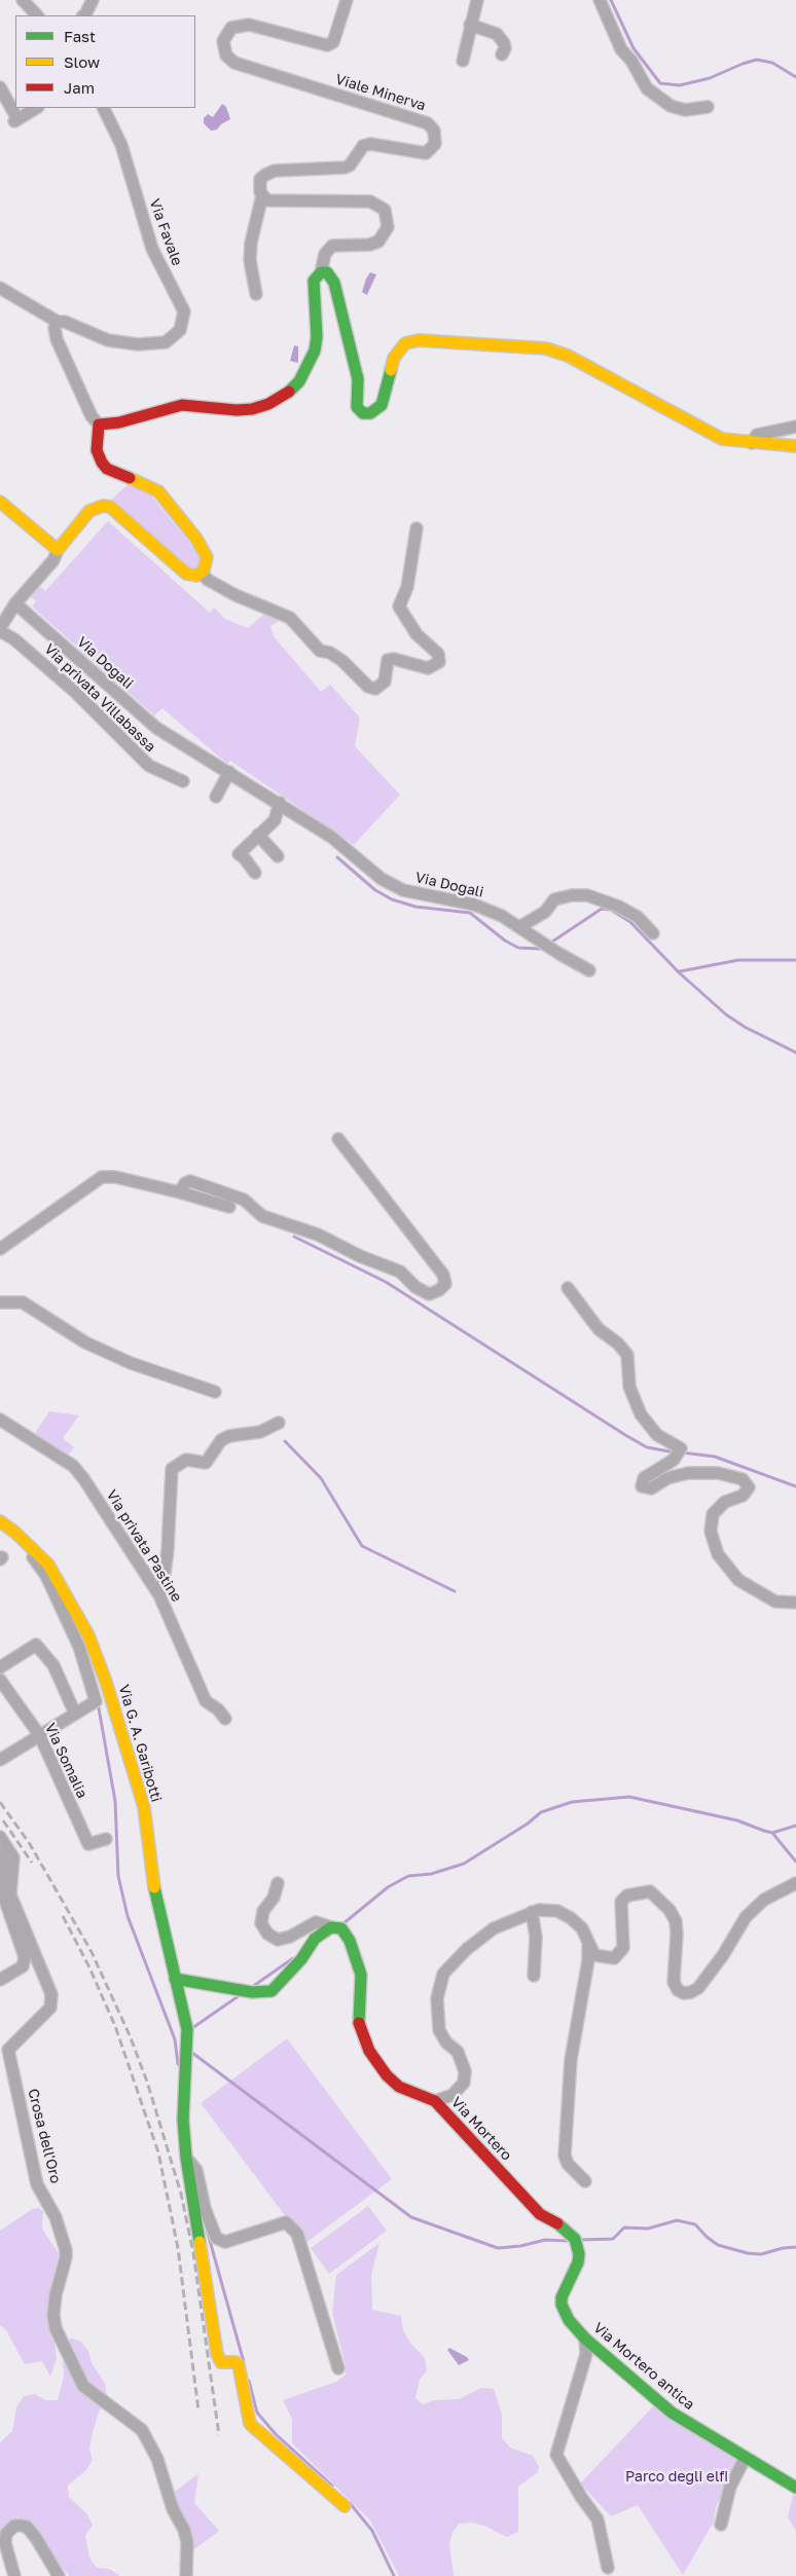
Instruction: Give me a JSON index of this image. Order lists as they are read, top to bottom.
{
  "streets": {
    "street": [
      "Viale Minerva",
      "Via Favale",
      "Via Dogali",
      "Via privata Villabassa",
      "Via privata Pastine",
      "Via G. A. Garibotti",
      "Via Somalia",
      "Via Mortero",
      "Crosa dell'Oro",
      "Via Mortero antica"
    ]
  },
  "crossings": [
    ["Via Mortero", "Via Mortero antica"]
  ],
  "parks": ["Parco degli elfi"],
  "legend": ["Fast", "Slow", "Jam"]
}
